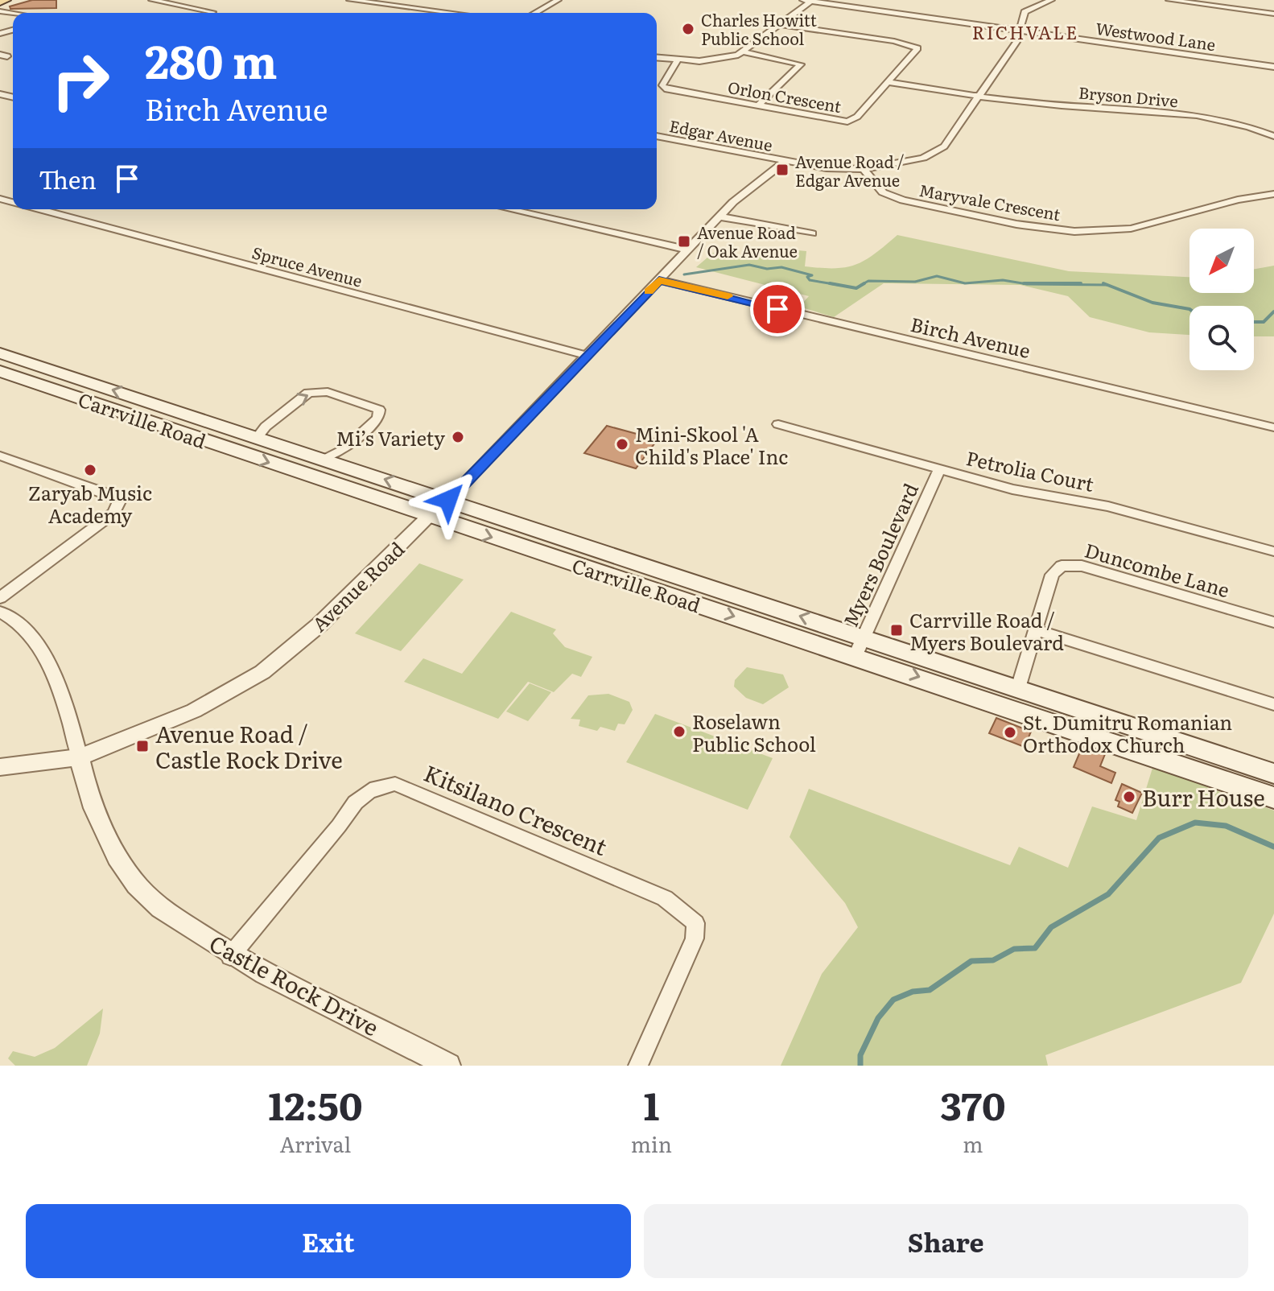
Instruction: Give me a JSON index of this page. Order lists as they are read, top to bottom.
{
  "streets": {
    "main road": ["Carrville Road"],
    "street": [
      "Westwood Lane",
      "Orlon Crescent",
      "Bryson Drive",
      "Edgar Avenue",
      "Maryvale Crescent",
      "Spruce Avenue",
      "Birch Avenue",
      "Petrolia Court",
      "Myers Boulevard",
      "Duncombe Lane",
      "Avenue Road",
      "Kitsilano Crescent",
      "Castle Rock Drive"
    ]
  },
  "crossings": [
    ["Westwood Lane", "Edgar Avenue"],
    ["Orlon Crescent", "Bryson Drive"],
    ["Bryson Drive", "Edgar Avenue"],
    ["Edgar Avenue", "Maryvale Crescent"],
    ["Edgar Avenue", "Avenue Road"],
    ["Spruce Avenue", "Avenue Road"],
    ["Birch Avenue", "Avenue Road"],
    ["Carrville Road", "Myers Boulevard"],
    ["Carrville Road", "Duncombe Lane"],
    ["Carrville Road", "Avenue Road"],
    ["Petrolia Court", "Myers Boulevard"],
    ["Avenue Road", "Castle Rock Drive"],
    ["Kitsilano Crescent", "Castle Rock Drive"]
  ],
  "districts": ["RICHVALE"],
  "places": {
    "other": [
      "Charles Howitt Public School",
      "Mi’s Variety",
      "Mini-Skool 'A Child's Place' Inc",
      "Zaryab Music Academy",
      "Roselawn Public School",
      "St. Dumitru Romanian Orthodox Church",
      "Burr House"
    ],
    "transit": [
      "Avenue Road / Edgar Avenue",
      "Avenue Road / Oak Avenue",
      "Carrville Road / Myers Boulevard",
      "Avenue Road / Castle Rock Drive"
    ]
  },
  "north": "bottom left",
  "page": {
    "turn": ["280 m", "Birch Avenue"],
    "then": "Then",
    "eta": [
      "12:50",
      "Arrival",
      "1",
      "min",
      "370",
      "m"
    ],
    "buttons": ["Exit", "Share"]
  }
}
